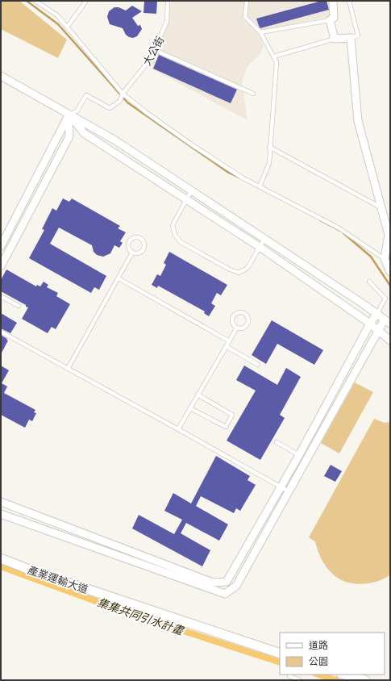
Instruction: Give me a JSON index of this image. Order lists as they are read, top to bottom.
{
  "streets": {
    "street": ["產業運輸大道"],
    "lane": ["大公街"]
  },
  "water": ["集集共同引水計畫"],
  "legend": ["道路", "公園"]
}
